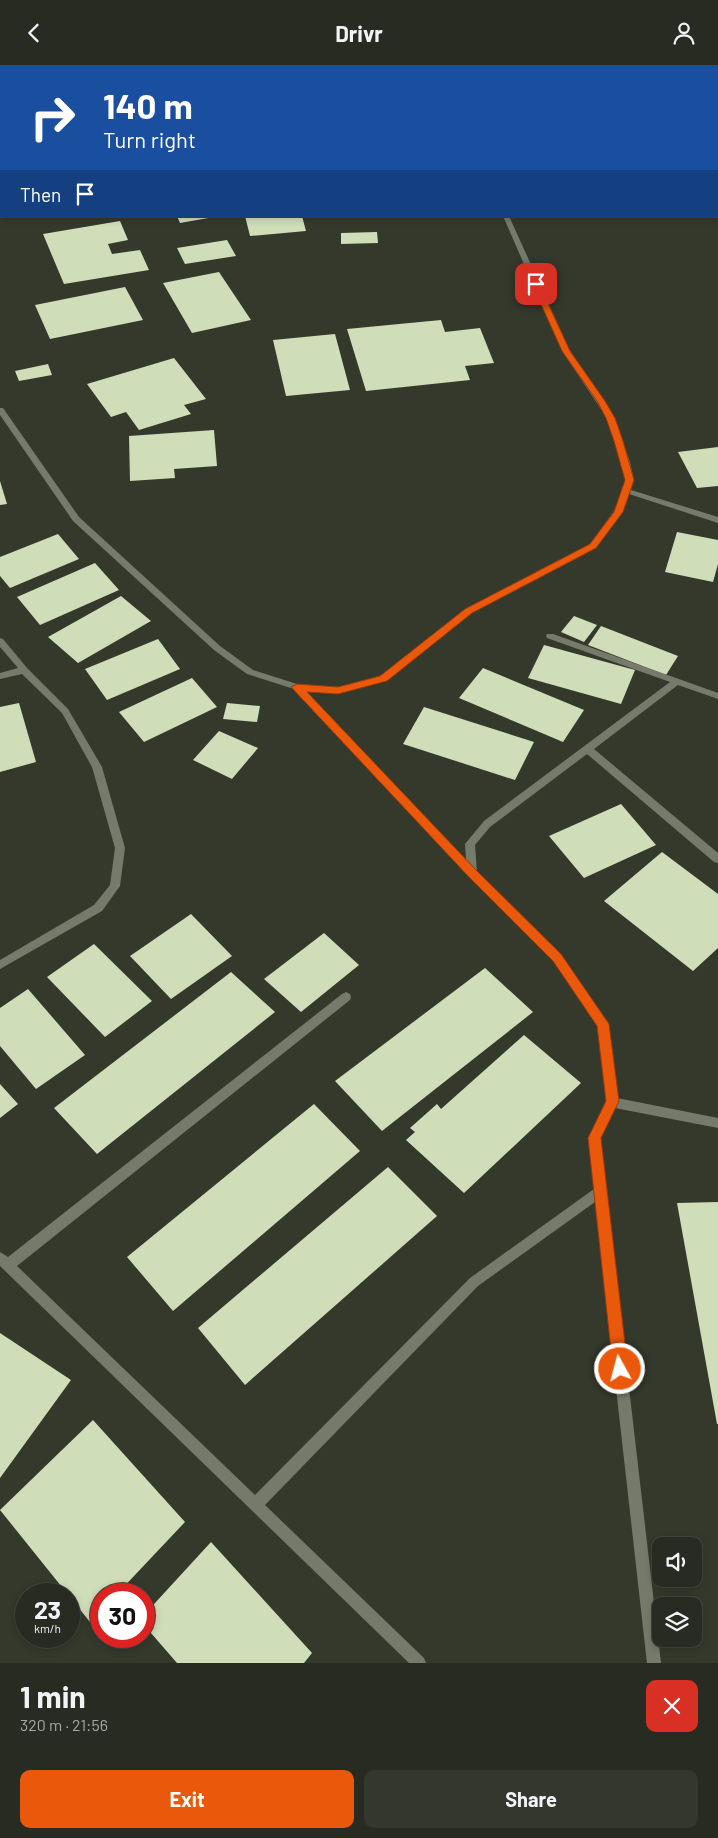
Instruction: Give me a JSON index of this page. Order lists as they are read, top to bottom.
{
  "page": {
    "header": "Drivr",
    "turn": ["140 m", "Turn right"],
    "then": "Then",
    "speed": "23 km/h",
    "limit": "30",
    "heading": ["1 min", "320 m · 21:56"],
    "buttons": ["Exit", "Share"]
  }
}
